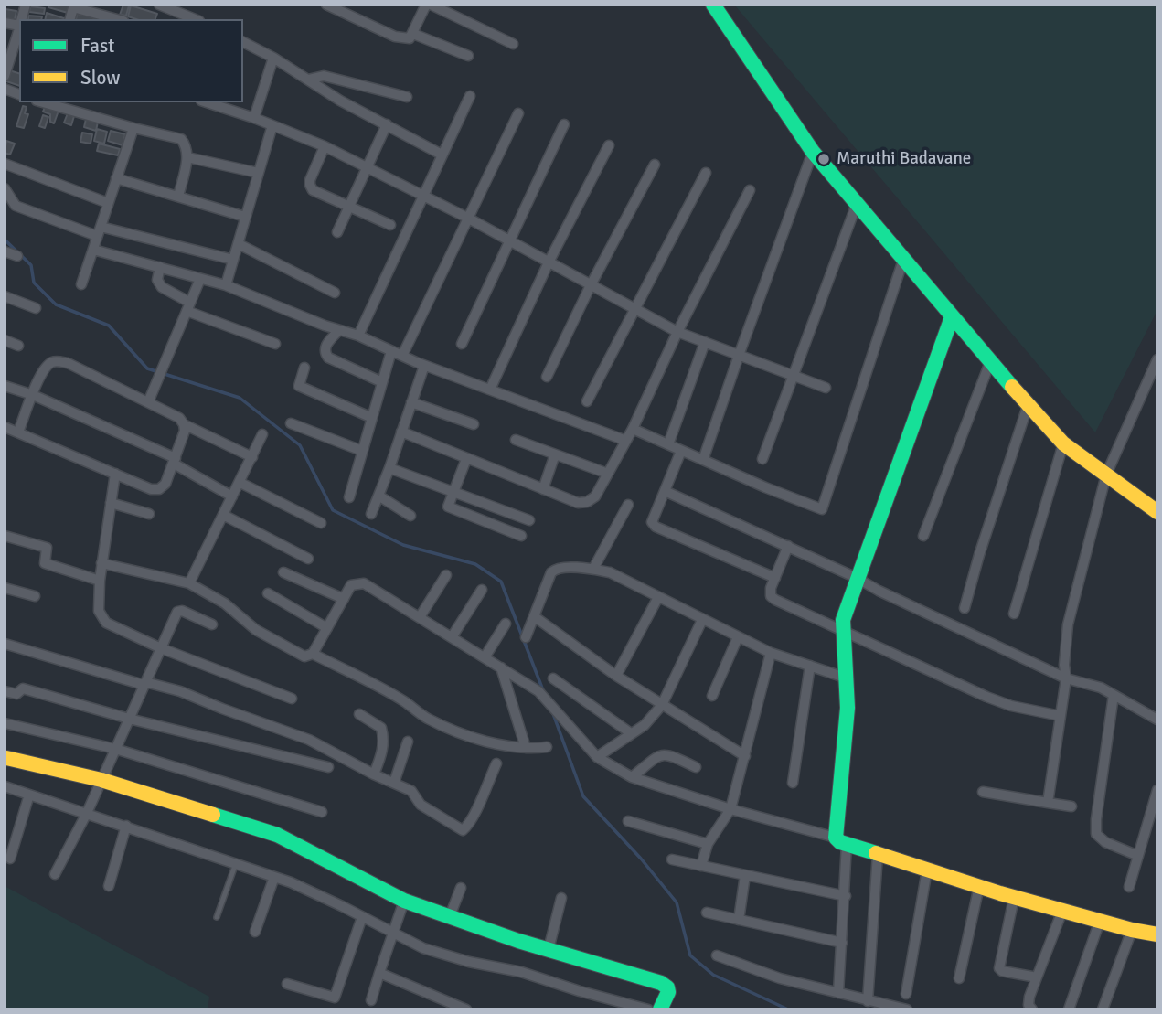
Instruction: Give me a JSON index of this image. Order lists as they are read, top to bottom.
{
  "places": ["Maruthi Badavane"],
  "legend": ["Fast", "Slow"]
}
